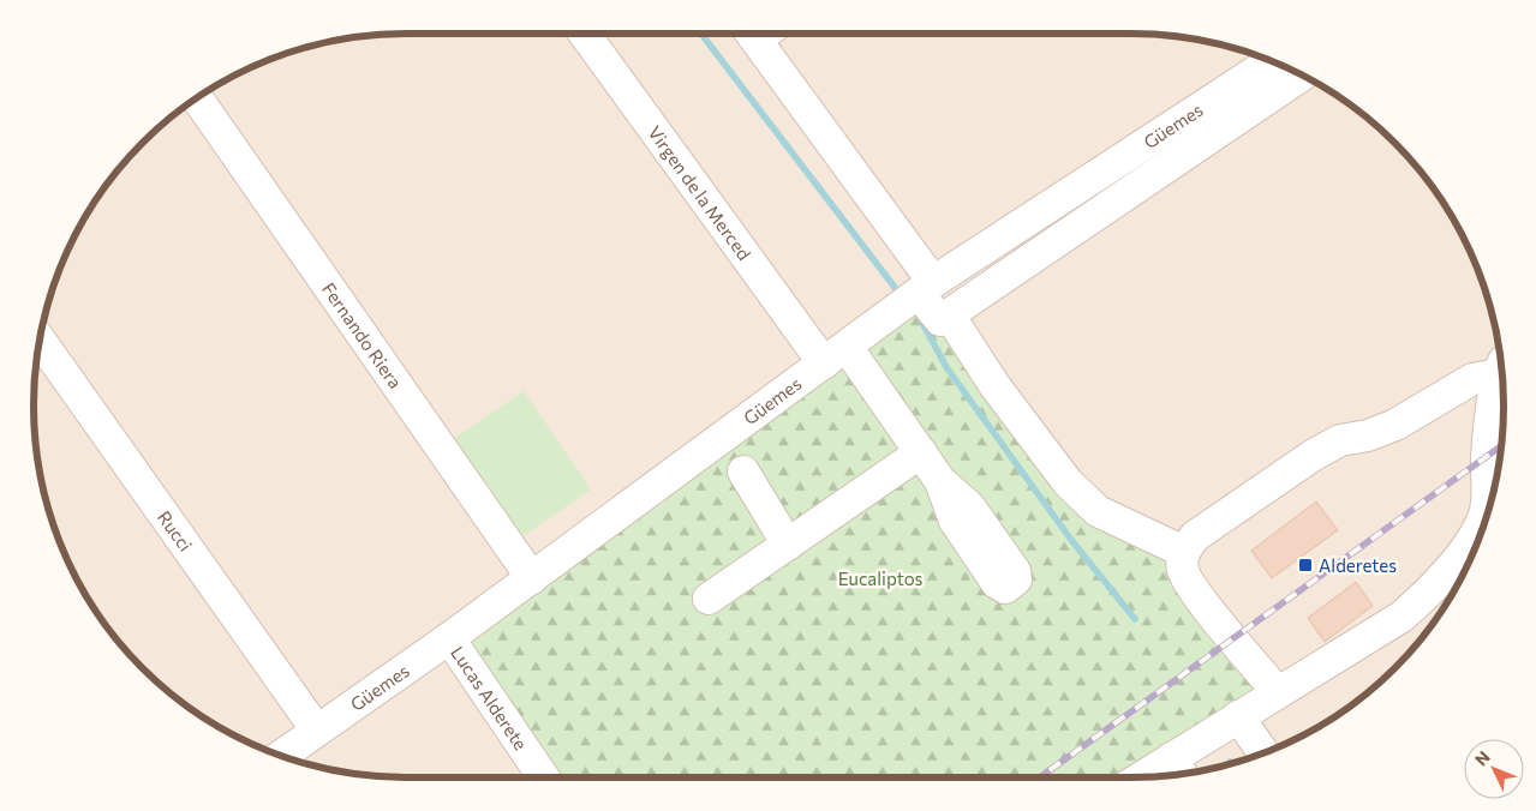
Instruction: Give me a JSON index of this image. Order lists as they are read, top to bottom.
{
  "streets": {
    "street": [
      "Güemes",
      "Virgen de la Merced",
      "Fernando Riera",
      "Rucci",
      "Lucas Alderete"
    ]
  },
  "crossings": [
    ["Güemes", "Virgen de la Merced"],
    ["Güemes", "Fernando Riera"],
    ["Güemes", "Rucci"],
    ["Güemes", "Lucas Alderete"]
  ],
  "parks": ["Eucaliptos"],
  "places": {
    "transit": ["Alderetes"]
  },
  "north": "top left"
}
